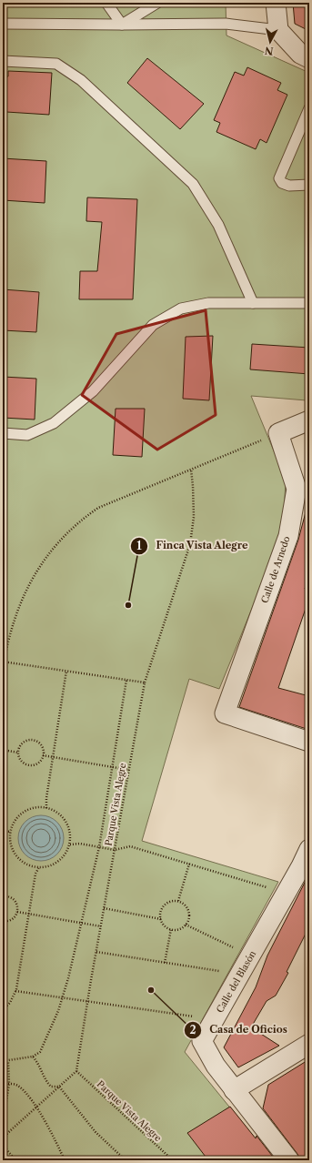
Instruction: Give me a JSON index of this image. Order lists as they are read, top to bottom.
{
  "streets": {
    "street": ["Calle de Arnedo", "Calle del Blasón"],
    "path": ["Parque Vista Alegre"]
  },
  "places": ["Finca Vista Alegre", "Casa de Oficios"],
  "north": "bottom"
}
